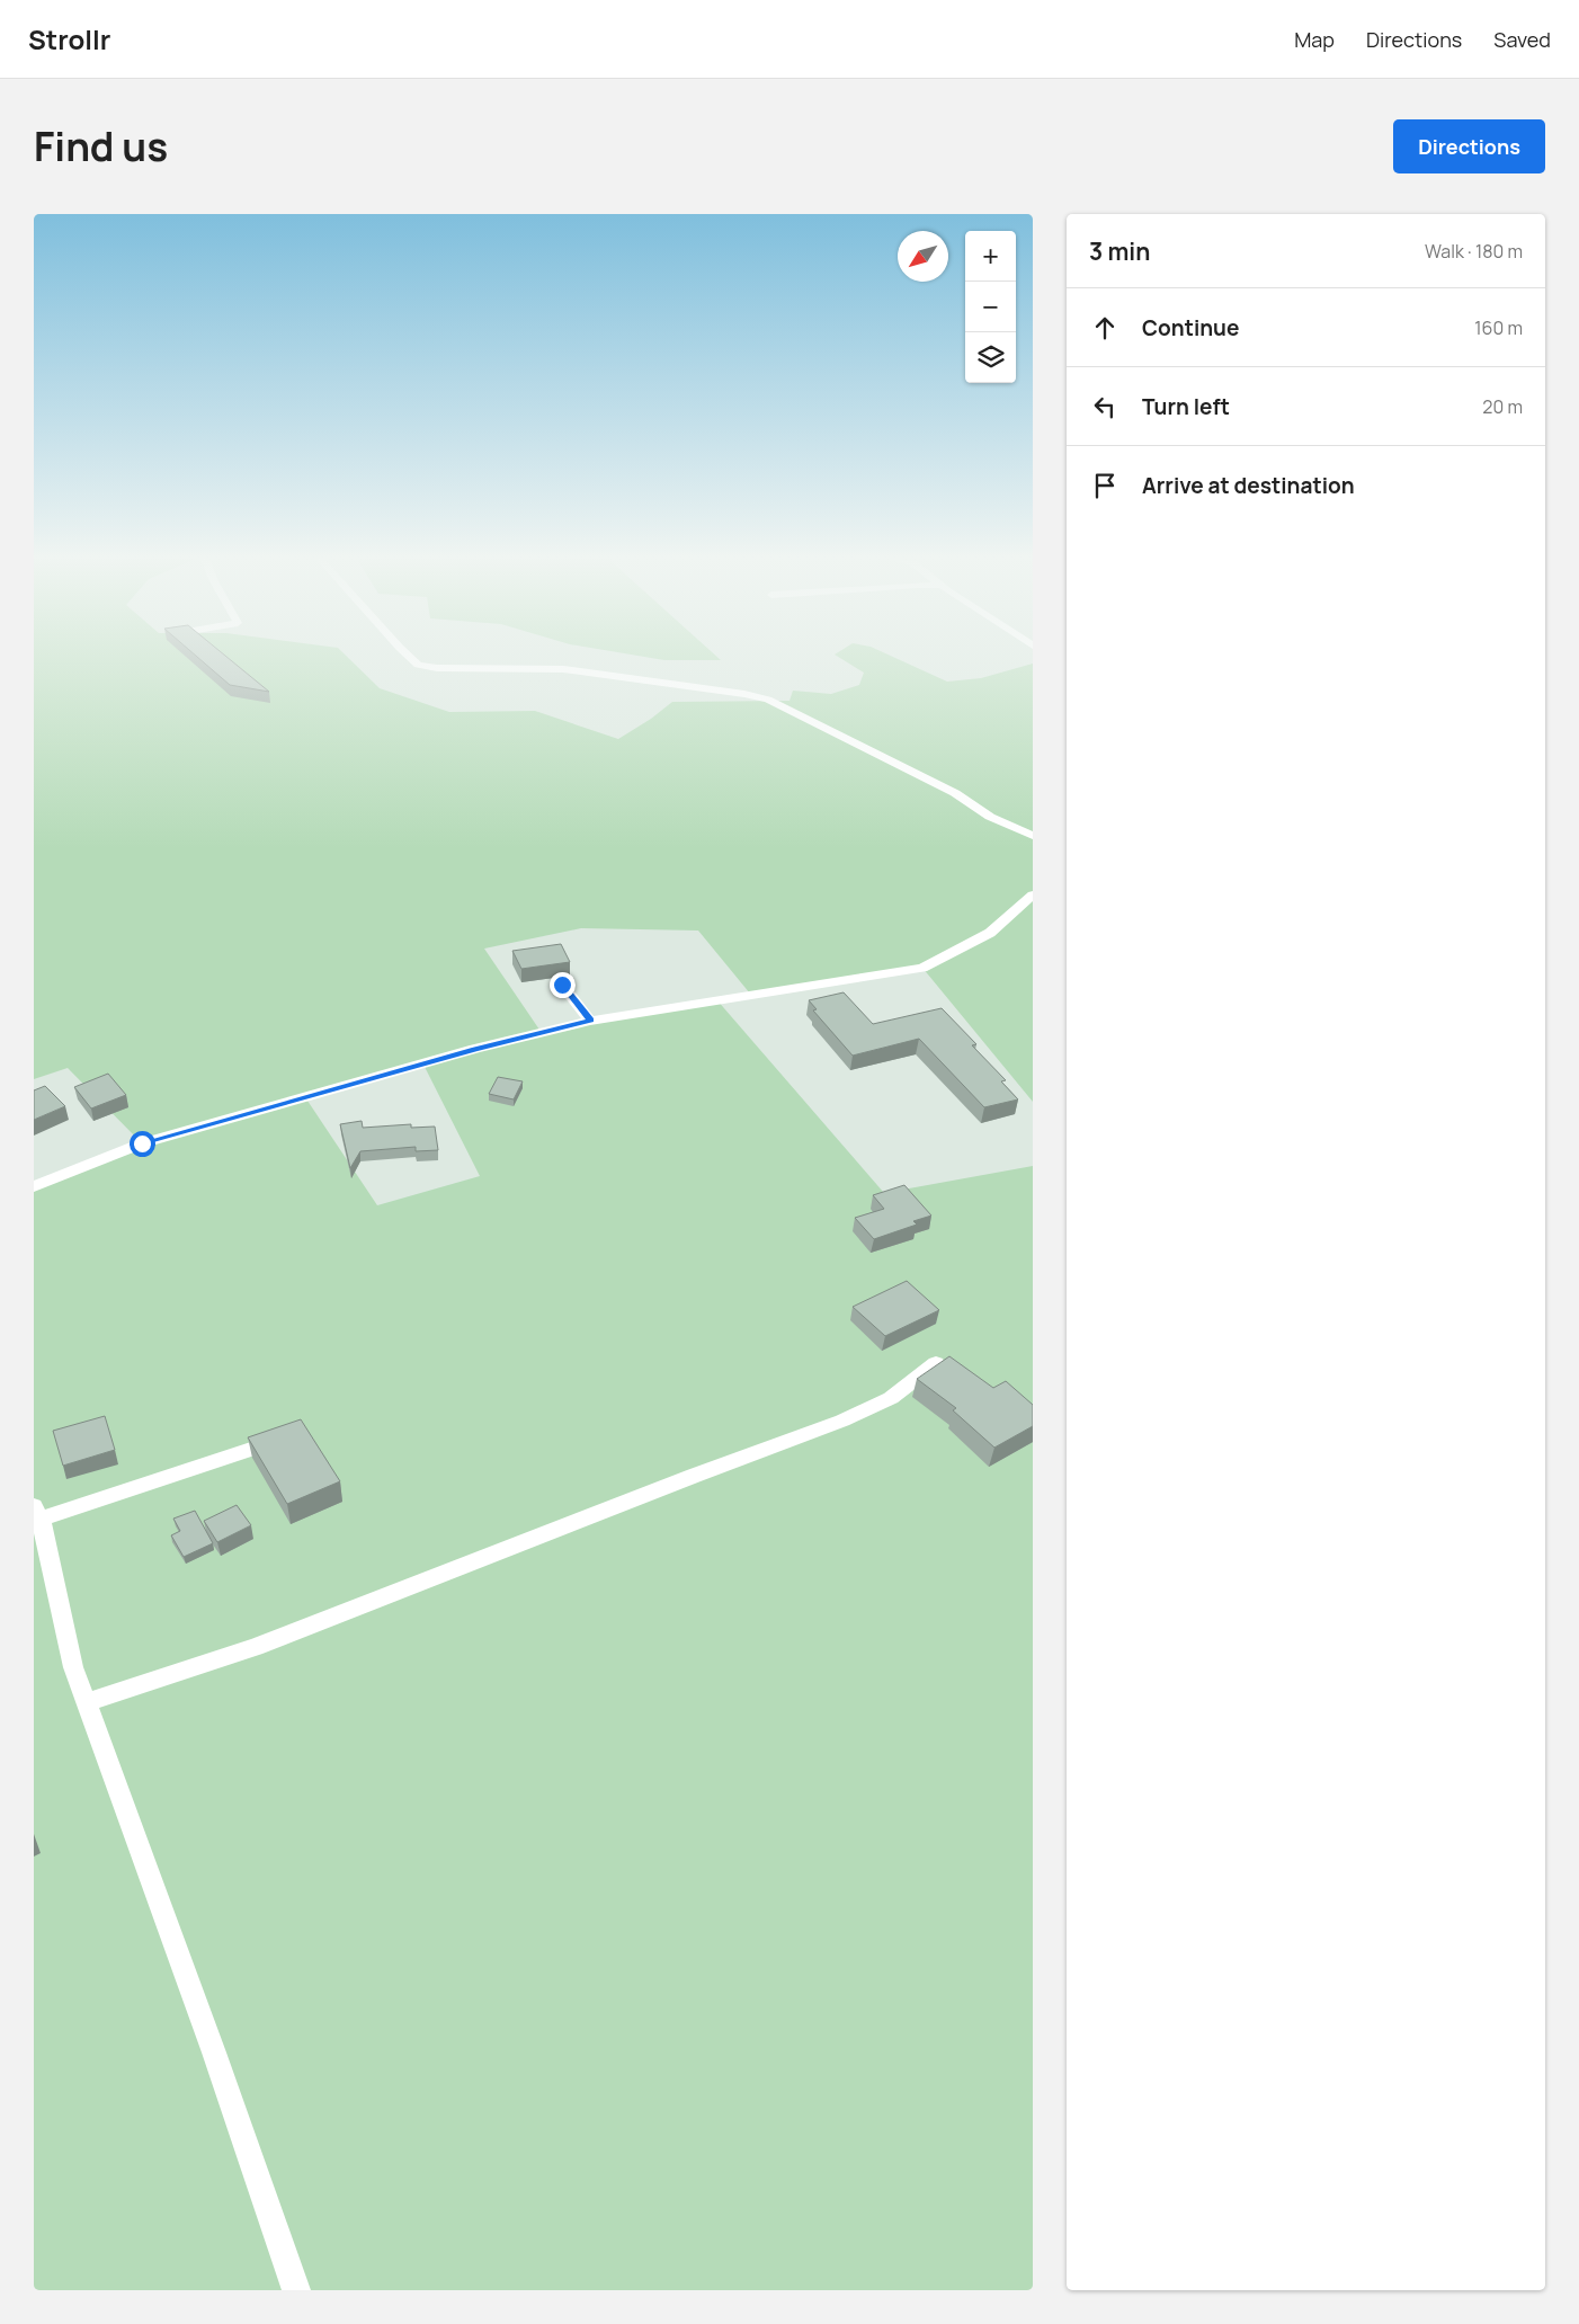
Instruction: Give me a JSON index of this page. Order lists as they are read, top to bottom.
{
  "north": "bottom left",
  "page": {
    "header": "Strollr",
    "nav": ["Map", "Directions", "Saved"],
    "title": "Find us",
    "buttons": "Directions",
    "heading": ["3 min", "Walk · 180 m"],
    "map_buttons": ["+", "−"],
    "list": [
      ["Continue", "160 m"],
      ["Turn left", "20 m"],
      "Arrive at destination"
    ]
  }
}
